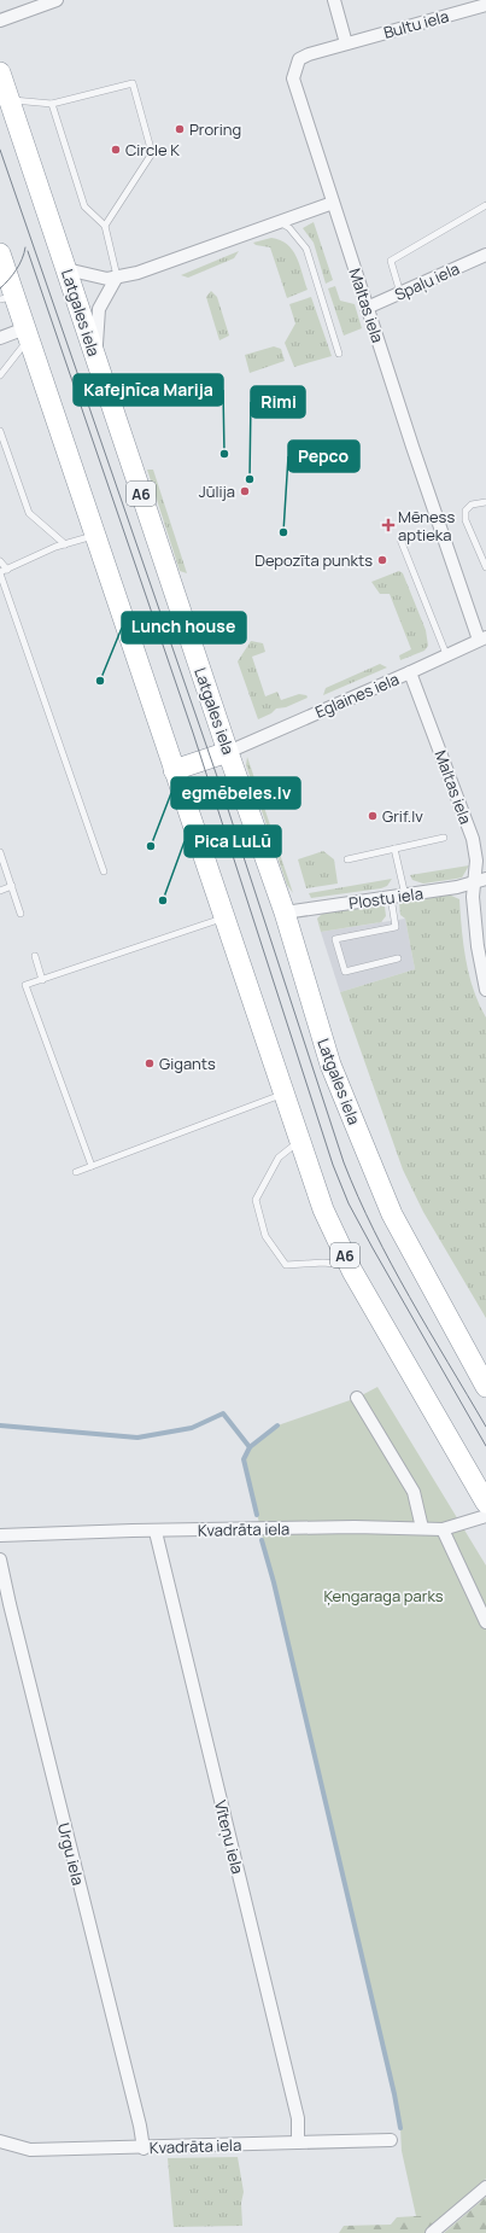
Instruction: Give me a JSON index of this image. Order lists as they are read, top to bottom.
{
  "streets": {
    "highway": ["Latgales iela", "A6"],
    "street": [
      "Bultu iela",
      "Spaļu iela",
      "Maltas iela",
      "Eglaines iela",
      "Plostu iela",
      "Kvadrāta iela",
      "Vīteņu iela",
      "Urgu iela"
    ]
  },
  "crossings": [
    ["Bultu iela", "Maltas iela"],
    ["Spaļu iela", "Maltas iela"],
    ["Maltas iela", "Eglaines iela"],
    ["Maltas iela", "Plostu iela"],
    ["Latgales iela", "Eglaines iela"],
    ["Latgales iela", "Plostu iela"],
    ["Kvadrāta iela", "Vīteņu iela"],
    ["Kvadrāta iela", "Urgu iela"]
  ],
  "parks": ["Ķengaraga parks"],
  "places": {
    "other": [
      "Proring",
      "Circle K",
      "Kafejnīca Marija",
      "Rimi",
      "Jūlija",
      "Pepco",
      "Depozīta punkts",
      "Lunch house",
      "Grif.lv",
      "egmēbeles.lv",
      "Pica LuLū",
      "Gigants"
    ],
    "health": ["Mēness aptieka"]
  }
}
